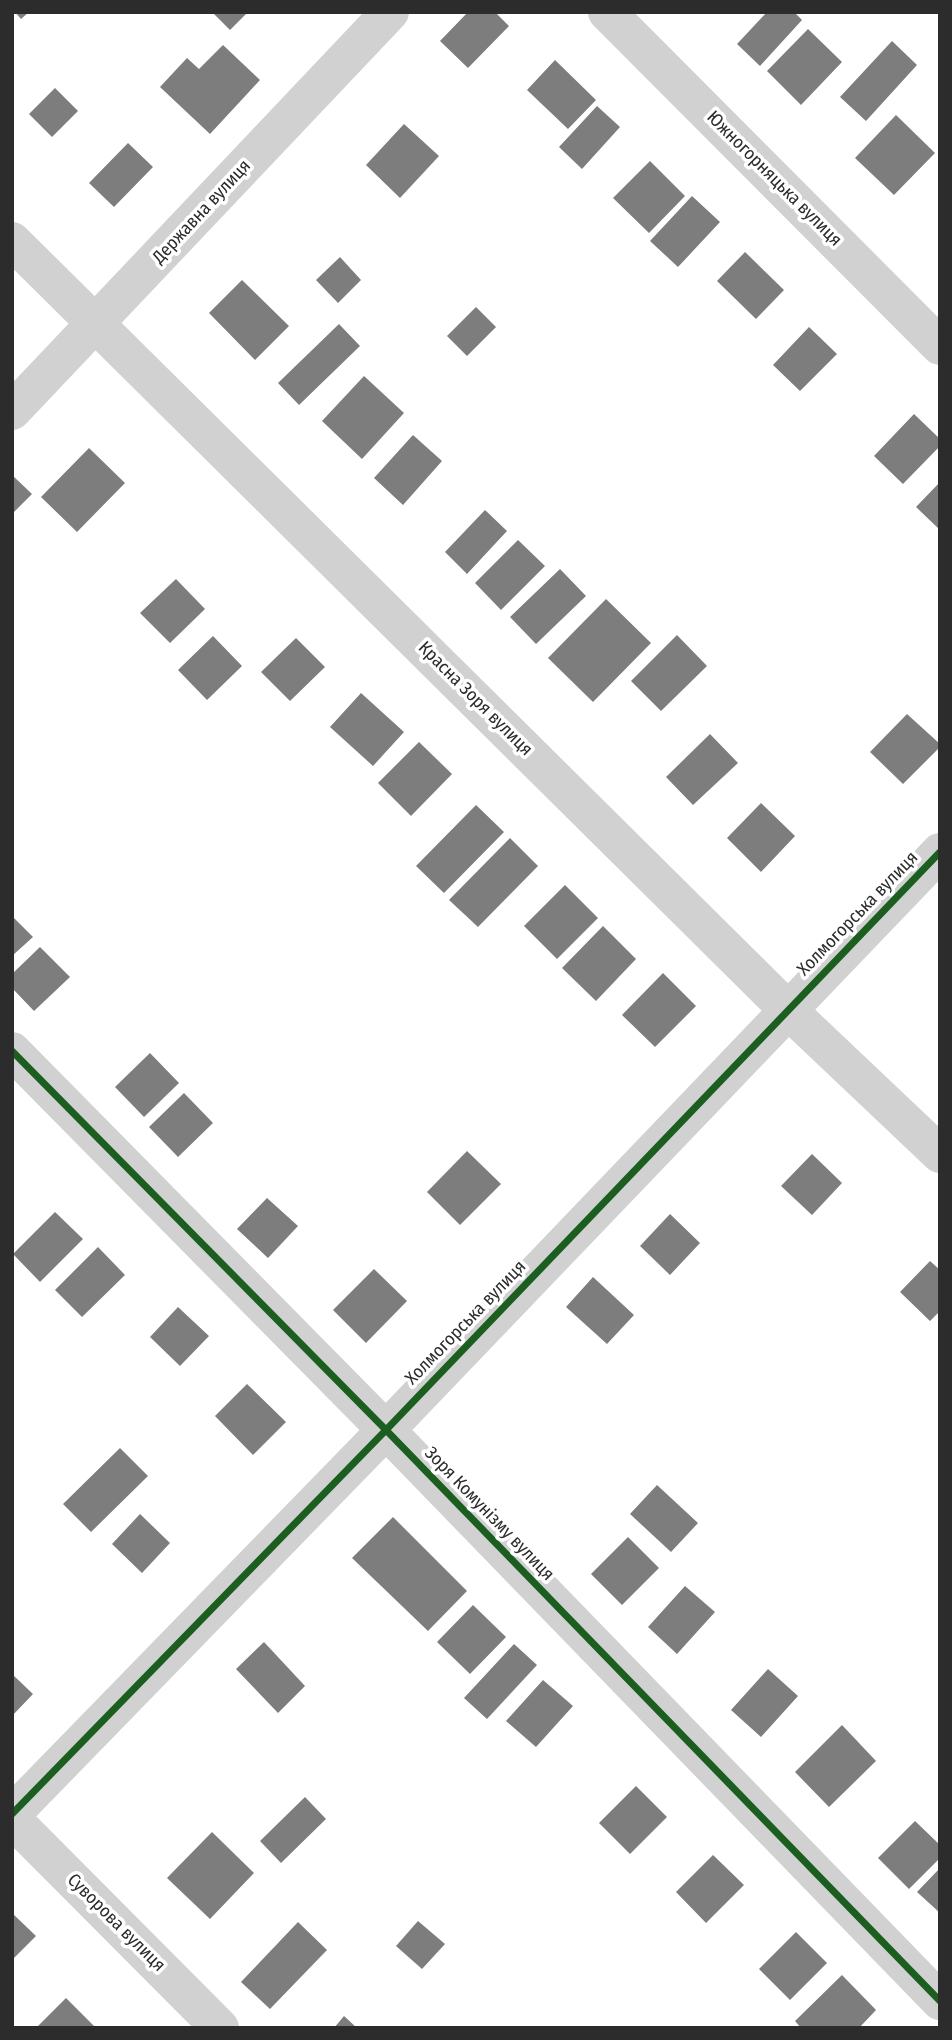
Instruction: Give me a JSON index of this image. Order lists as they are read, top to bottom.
{
  "streets": {
    "street": [
      "Южногорняцька вулиця",
      "Державна вулиця",
      "Красна Зоря вулиця",
      "Холмогорська вулиця",
      "Зоря Комунізму вулиця",
      "Суворова вулиця"
    ]
  },
  "crossings": [
    ["Державна вулиця", "Красна Зоря вулиця"],
    ["Красна Зоря вулиця", "Холмогорська вулиця"],
    ["Холмогорська вулиця", "Зоря Комунізму вулиця"],
    ["Холмогорська вулиця", "Суворова вулиця"]
  ]
}
